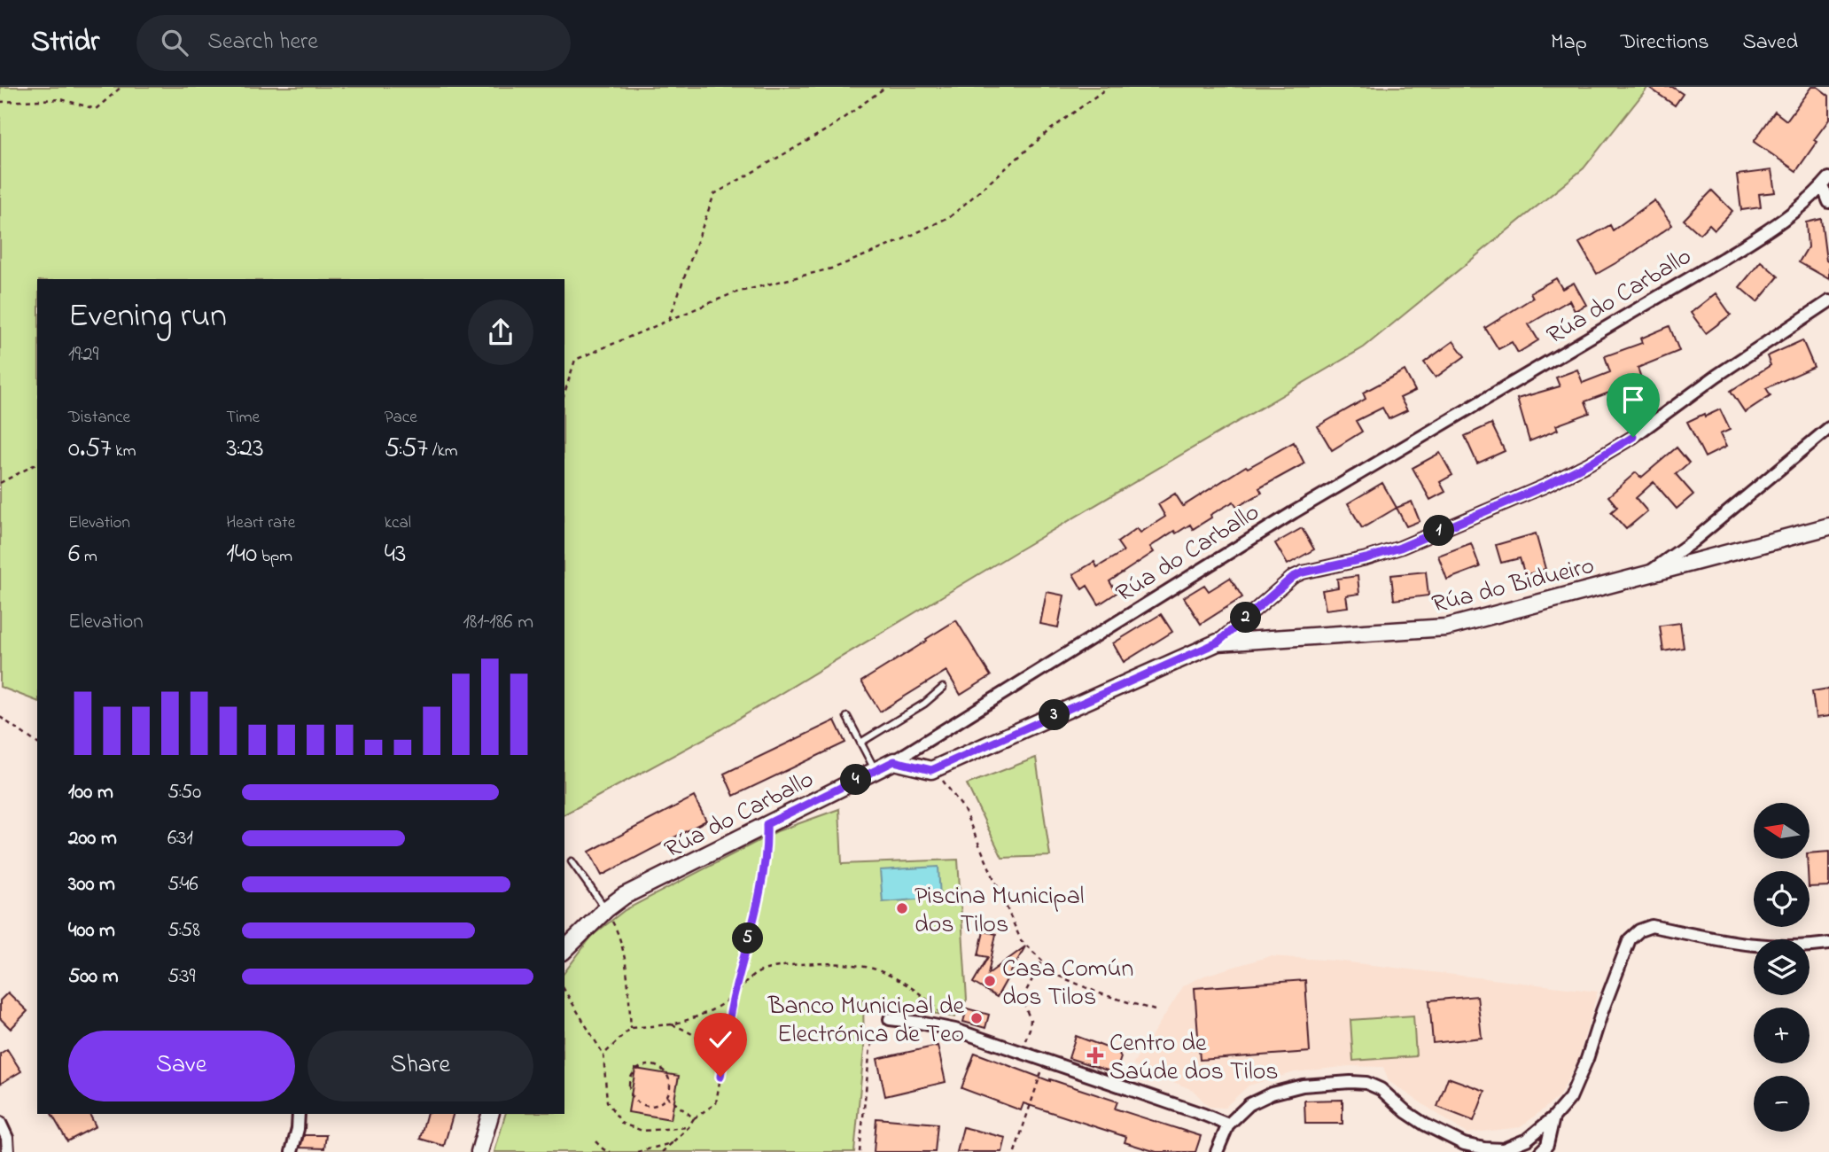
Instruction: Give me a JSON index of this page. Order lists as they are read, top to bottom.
{
  "streets": {
    "street": ["Rúa do Carballo", "Rúa do Bidueiro"]
  },
  "crossings": [
    ["Rúa do Carballo", "Rúa do Bidueiro"]
  ],
  "places": {
    "other": ["Piscina Municipal dos Tilos", "Casa Común dos Tilos", "Banco Municipal de Electrónica de Teo"],
    "health": ["Centro de Saúde dos Tilos"]
  },
  "north": "left",
  "page": {
    "header": "Stridr",
    "search": "Search here",
    "nav": ["Map", "Directions", "Saved"],
    "heading": ["Evening run", "19:29"],
    "stats": [
      ["Distance", "0.57 km"],
      ["Time", "3:23"],
      ["Pace", "5:57 /km"],
      ["Elevation", "6 m"],
      ["Heart rate", "140 bpm"],
      ["kcal", "43"]
    ],
    "pins": [
      "1",
      "2",
      "3",
      "4",
      "5"
    ],
    "chart": ["Elevation", "181–186 m"],
    "list": [
      {
        "name": "100 m",
        "note": "5:50"
      },
      {
        "name": "200 m",
        "note": "6:31"
      },
      {
        "name": "300 m",
        "note": "5:46"
      },
      {
        "name": "400 m",
        "note": "5:58"
      },
      {
        "name": "500 m",
        "note": "5:39"
      }
    ],
    "map_buttons": ["+", "−"],
    "buttons": ["Save", "Share"]
  }
}
